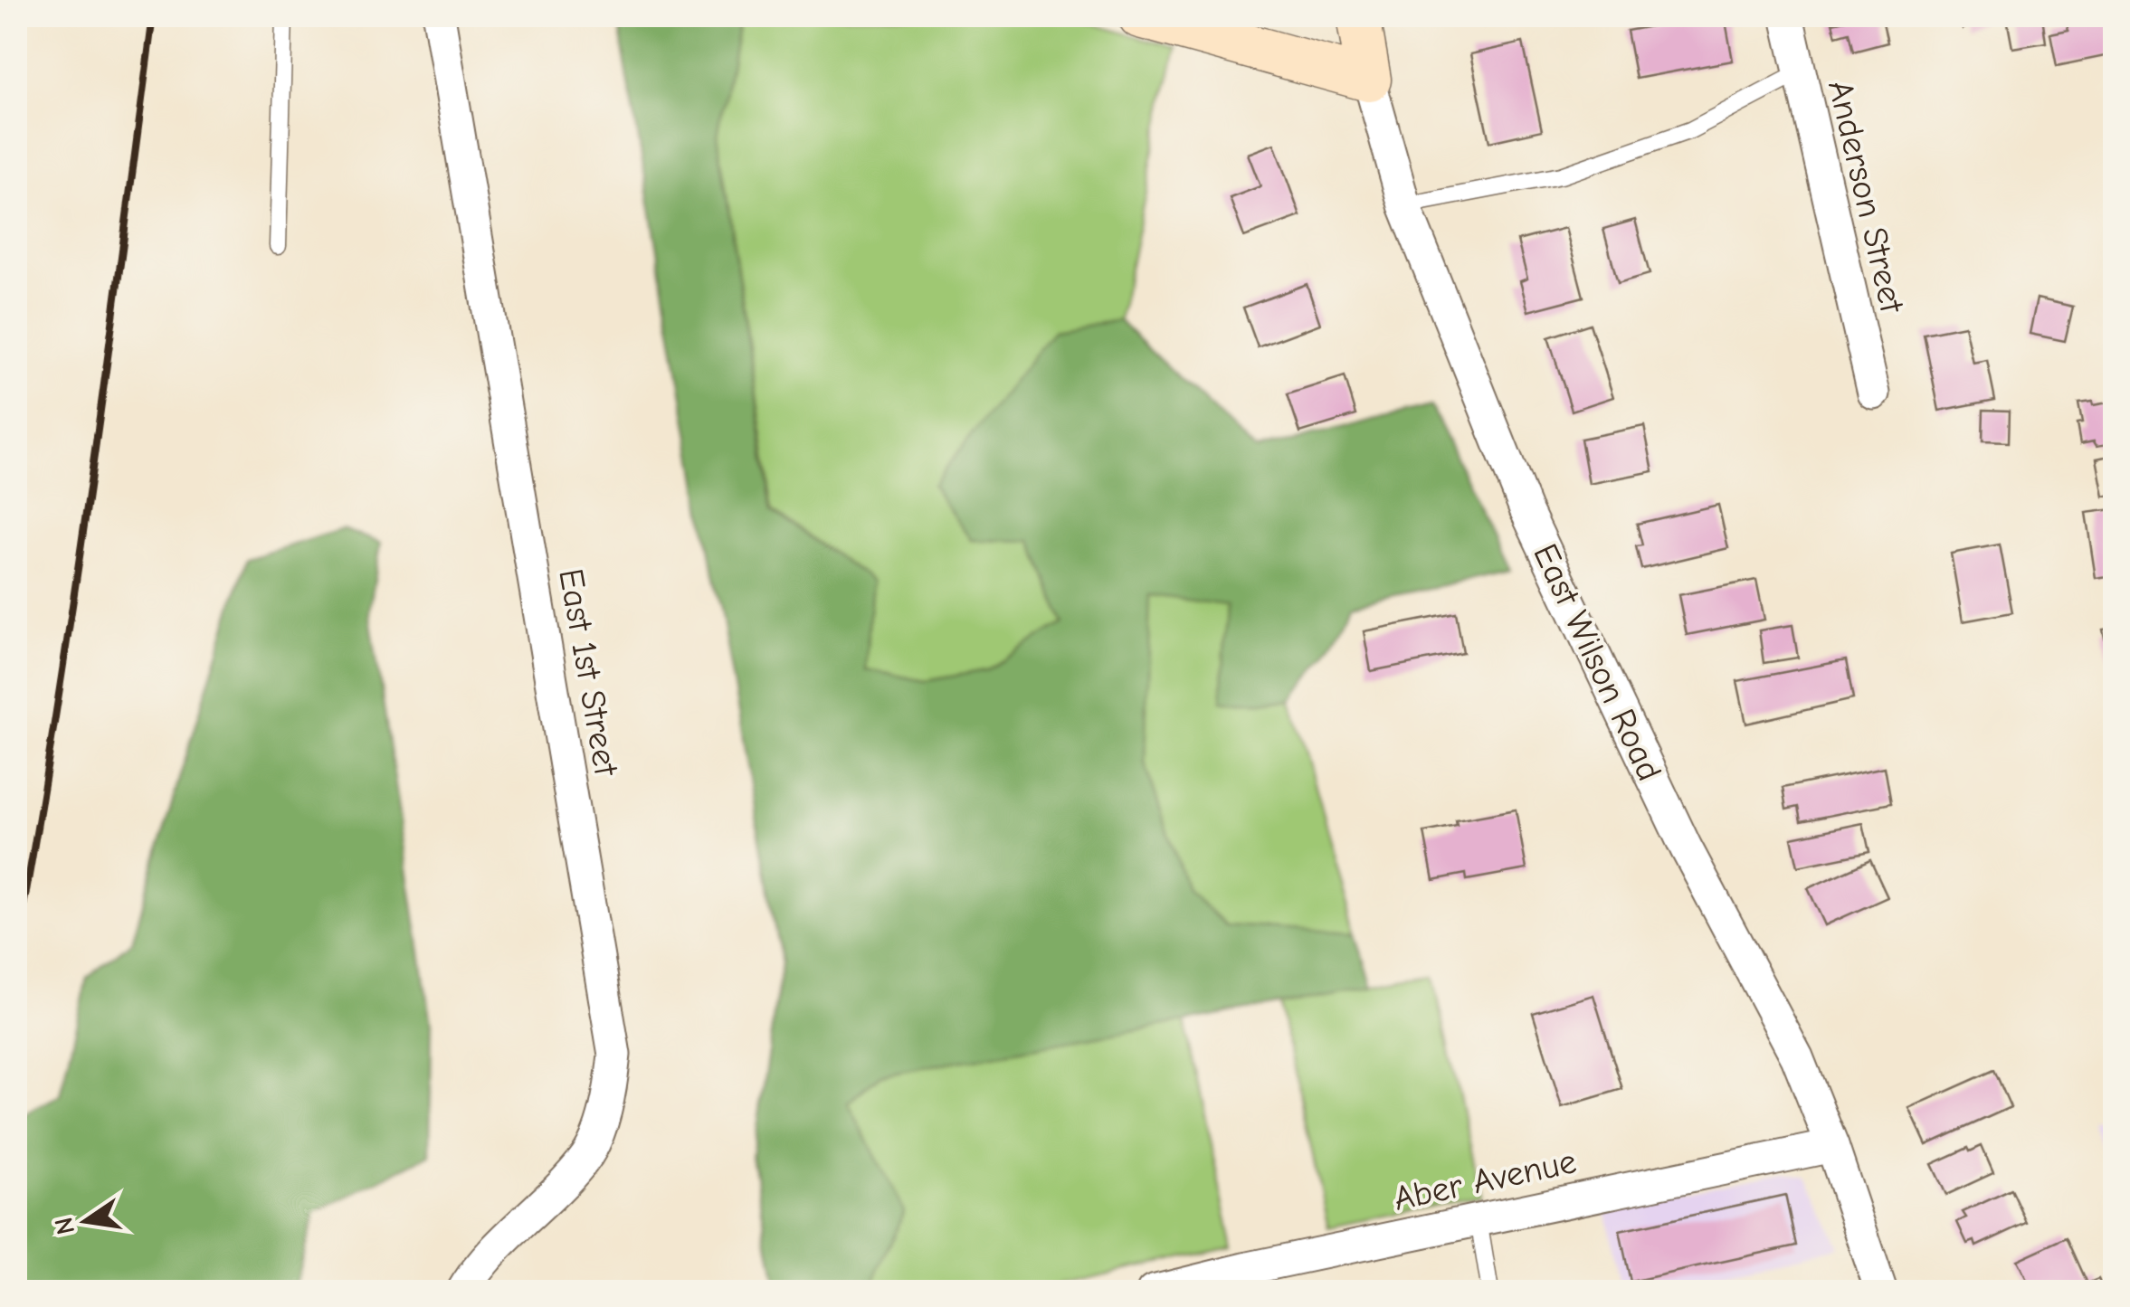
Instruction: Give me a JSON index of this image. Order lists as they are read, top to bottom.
{
  "streets": {
    "street": [
      "Anderson Street",
      "East Wilson Road",
      "East 1st Street",
      "Aber Avenue"
    ]
  },
  "crossings": [
    ["East Wilson Road", "Aber Avenue"]
  ],
  "north": "left"
}
